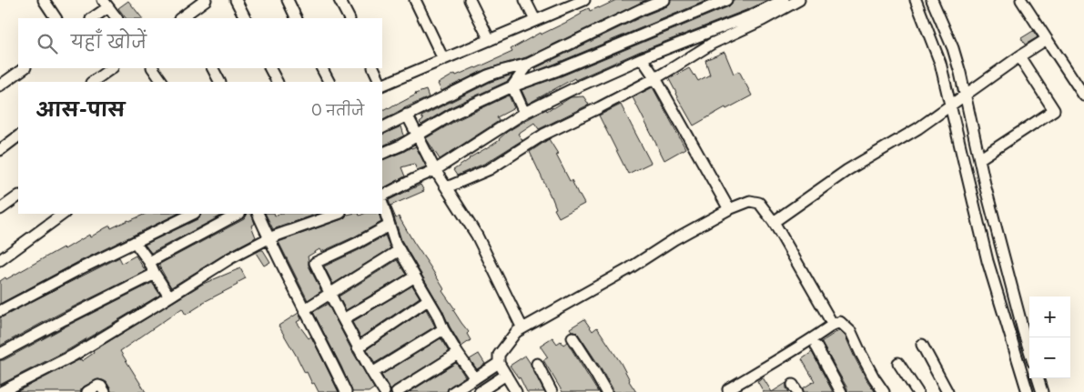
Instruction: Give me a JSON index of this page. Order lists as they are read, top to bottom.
{
  "page": {
    "search": "यहाँ खोजें",
    "heading": ["आस-पास", "0 नतीजे"],
    "map_buttons": ["+", "−"]
  }
}
